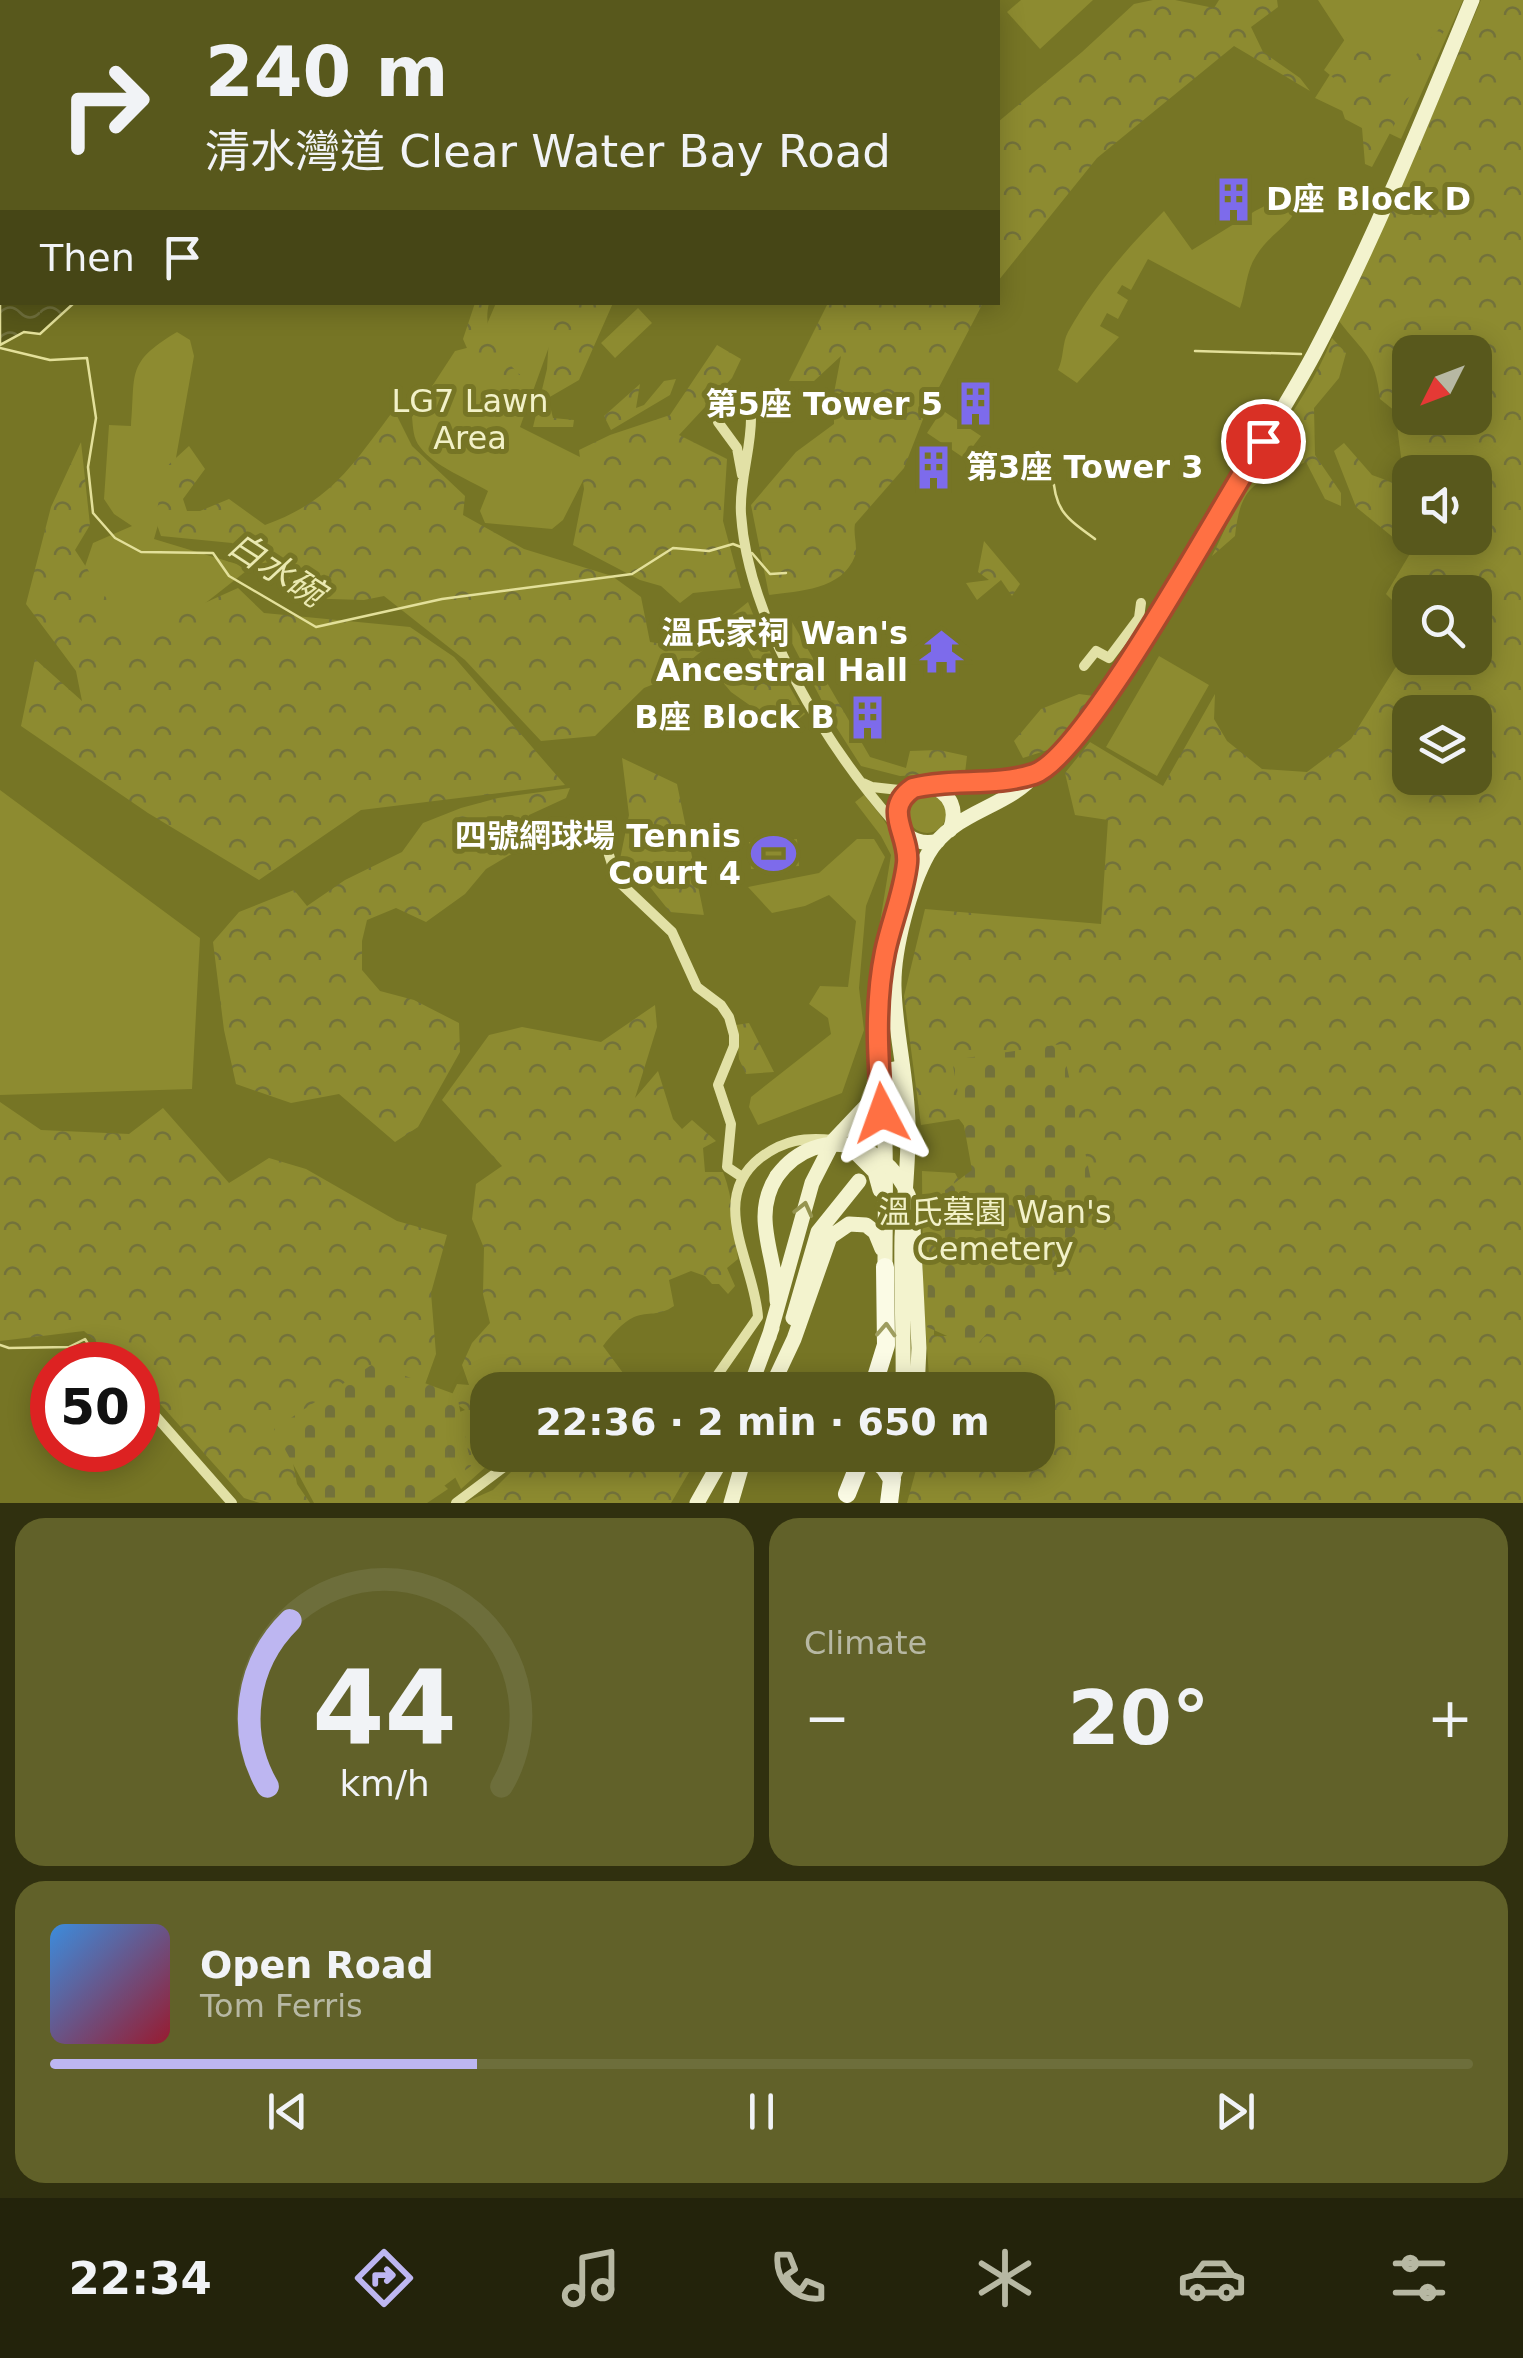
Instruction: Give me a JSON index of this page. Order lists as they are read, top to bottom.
{
  "water": ["白水碗"],
  "parks": ["LG7 Lawn Area", "溫氏墓園 Wan's Cemetery"],
  "places": {
    "building": [
      "D座 Block D",
      "第5座 Tower 5",
      "第3座 Tower 3",
      "B座 Block B"
    ],
    "temple": ["溫氏家祠 Wan's Ancestral Hall"],
    "sports": ["四號網球場 Tennis Court 4"]
  },
  "north": "bottom left",
  "page": {
    "turn": ["240 m", "清水灣道 Clear Water Bay Road"],
    "then": "Then",
    "limit": "50",
    "trip": "22:36 · 2 min · 650 m",
    "tile": "Climate",
    "heat": ["−", "20°", "+"],
    "song": ["Open Road", "Tom Ferris"],
    "tabs": "22:34",
    "gauge": ["44", "km/h"]
  }
}
